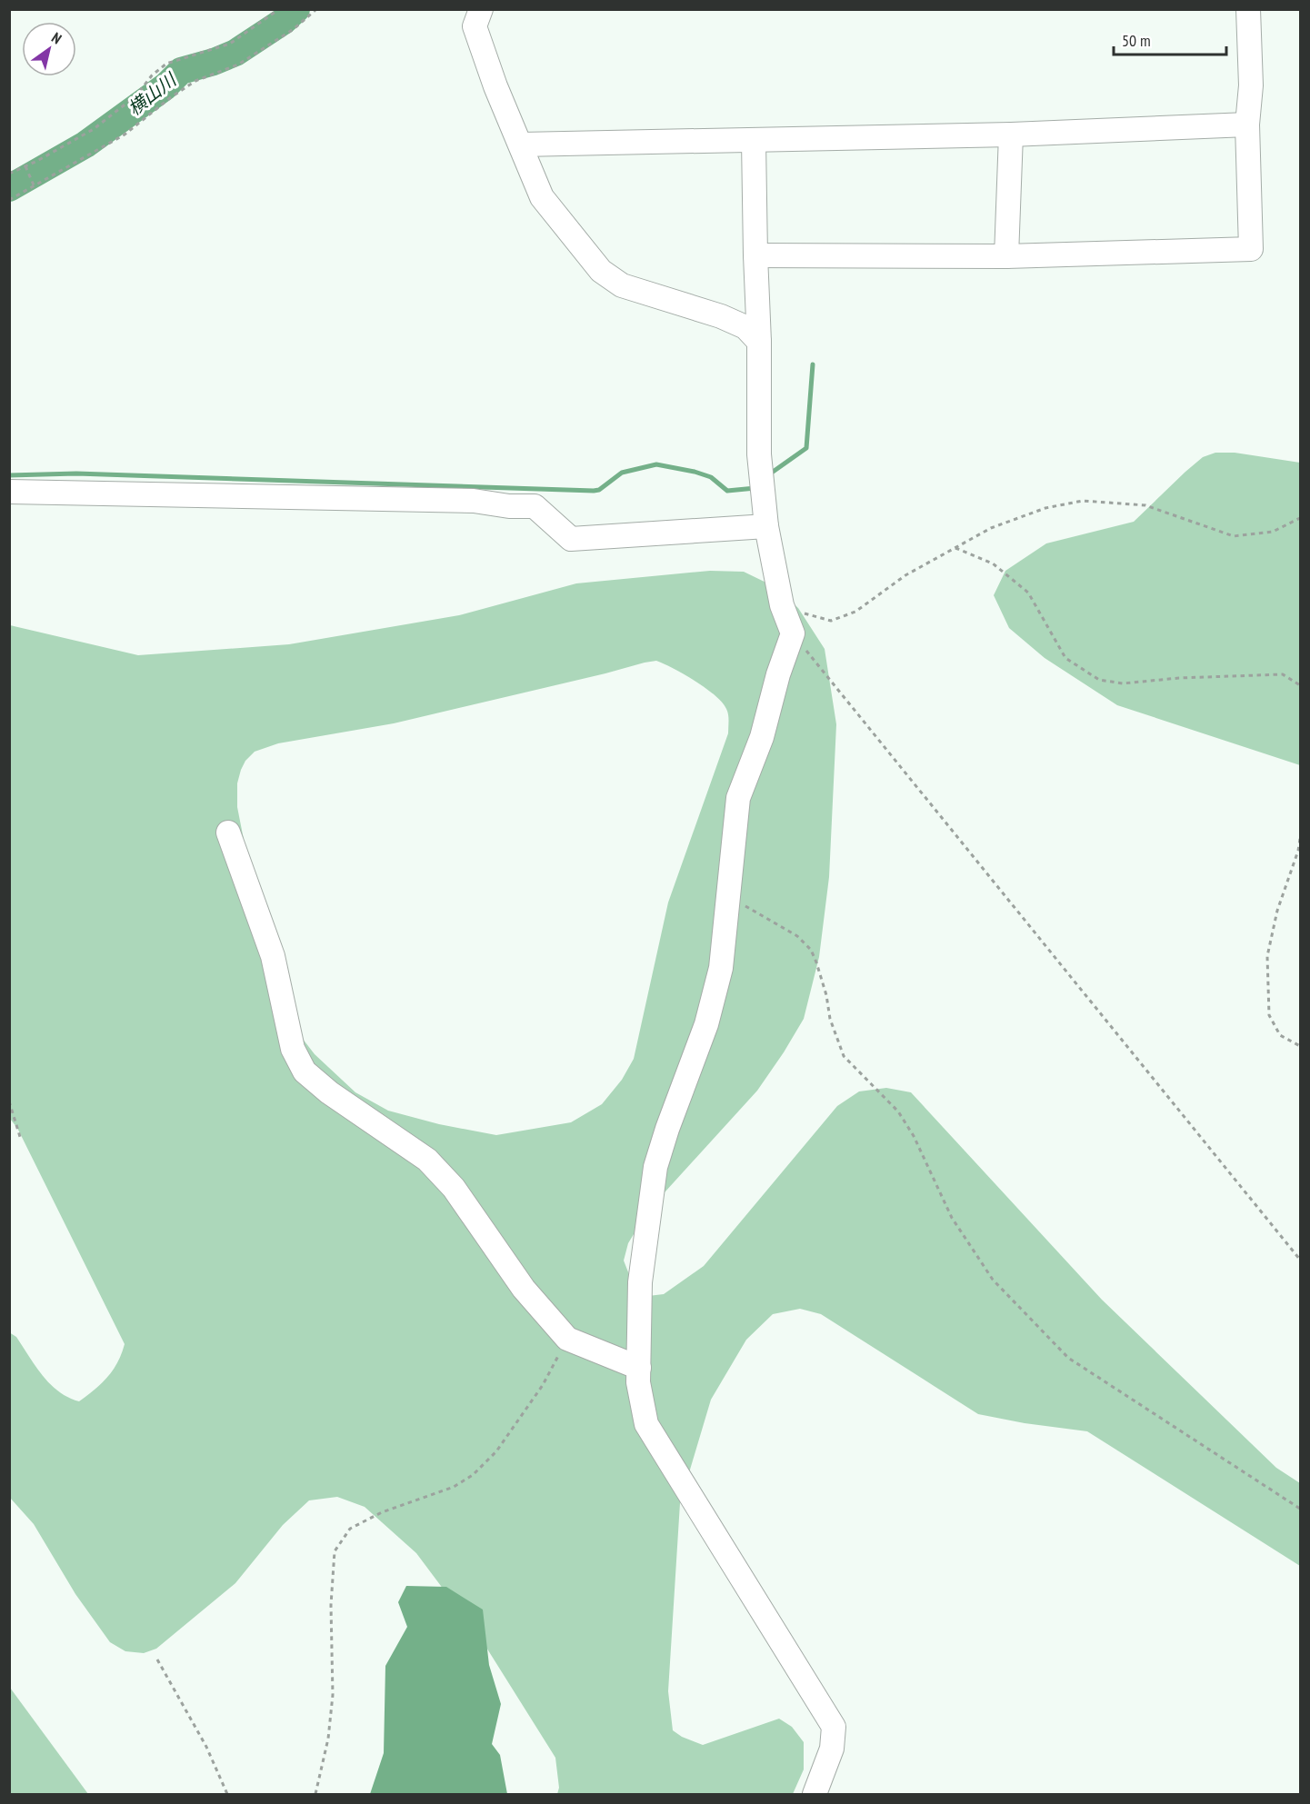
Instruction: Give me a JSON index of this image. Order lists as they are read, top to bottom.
{
  "water": ["横山川"],
  "scale_bar": "50 m",
  "north": "top right"
}
